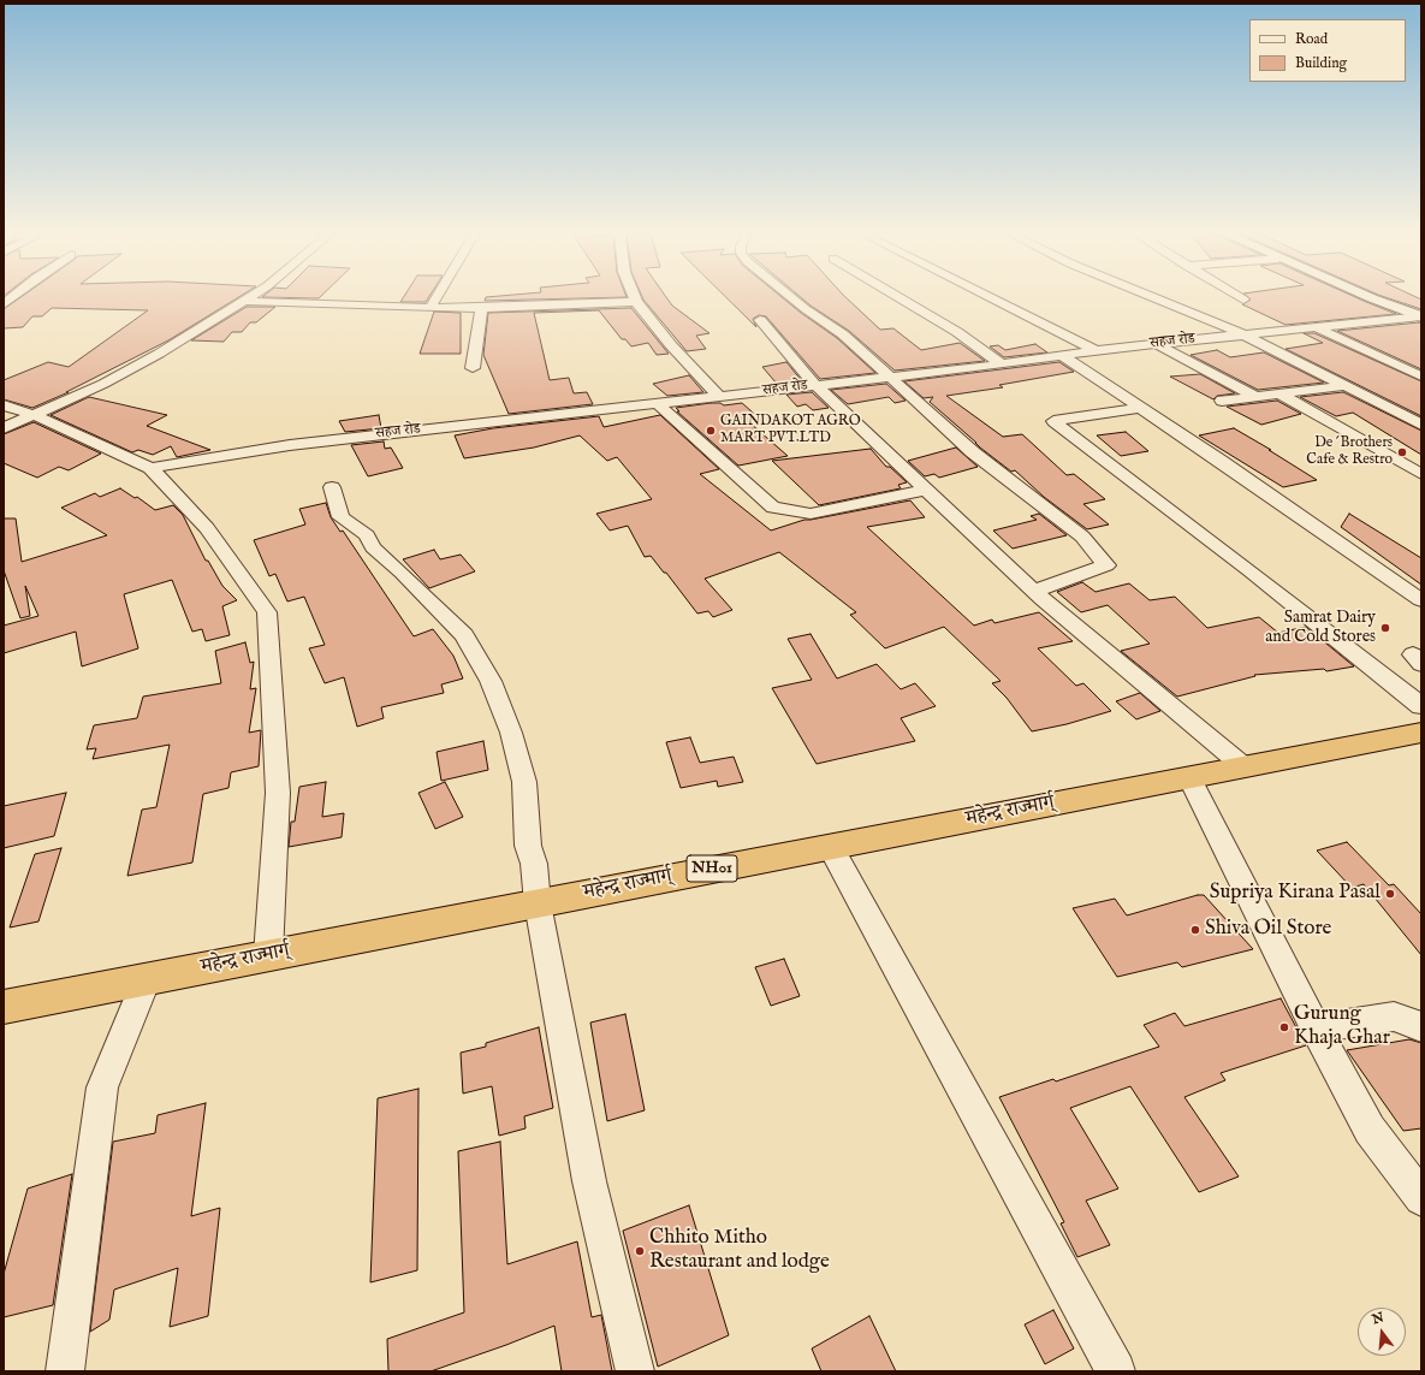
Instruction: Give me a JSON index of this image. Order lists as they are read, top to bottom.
{
  "streets": {
    "highway": ["महेन्द्र राज्मार्ग्", "NH01"],
    "street": ["सहज रोड"]
  },
  "places": [
    "GAINDAKOT AGRO MART PVT.LTD",
    "De´Brothers Cafe & Restro",
    "Samrat Dairy and Cold Stores",
    "Supriya Kirana Pasal",
    "Shiva Oil Store",
    "Gurung Khaja Ghar",
    "Chhito Mitho Restaurant and lodge"
  ],
  "legend": ["Road", "Building"],
  "north": "top"
}
